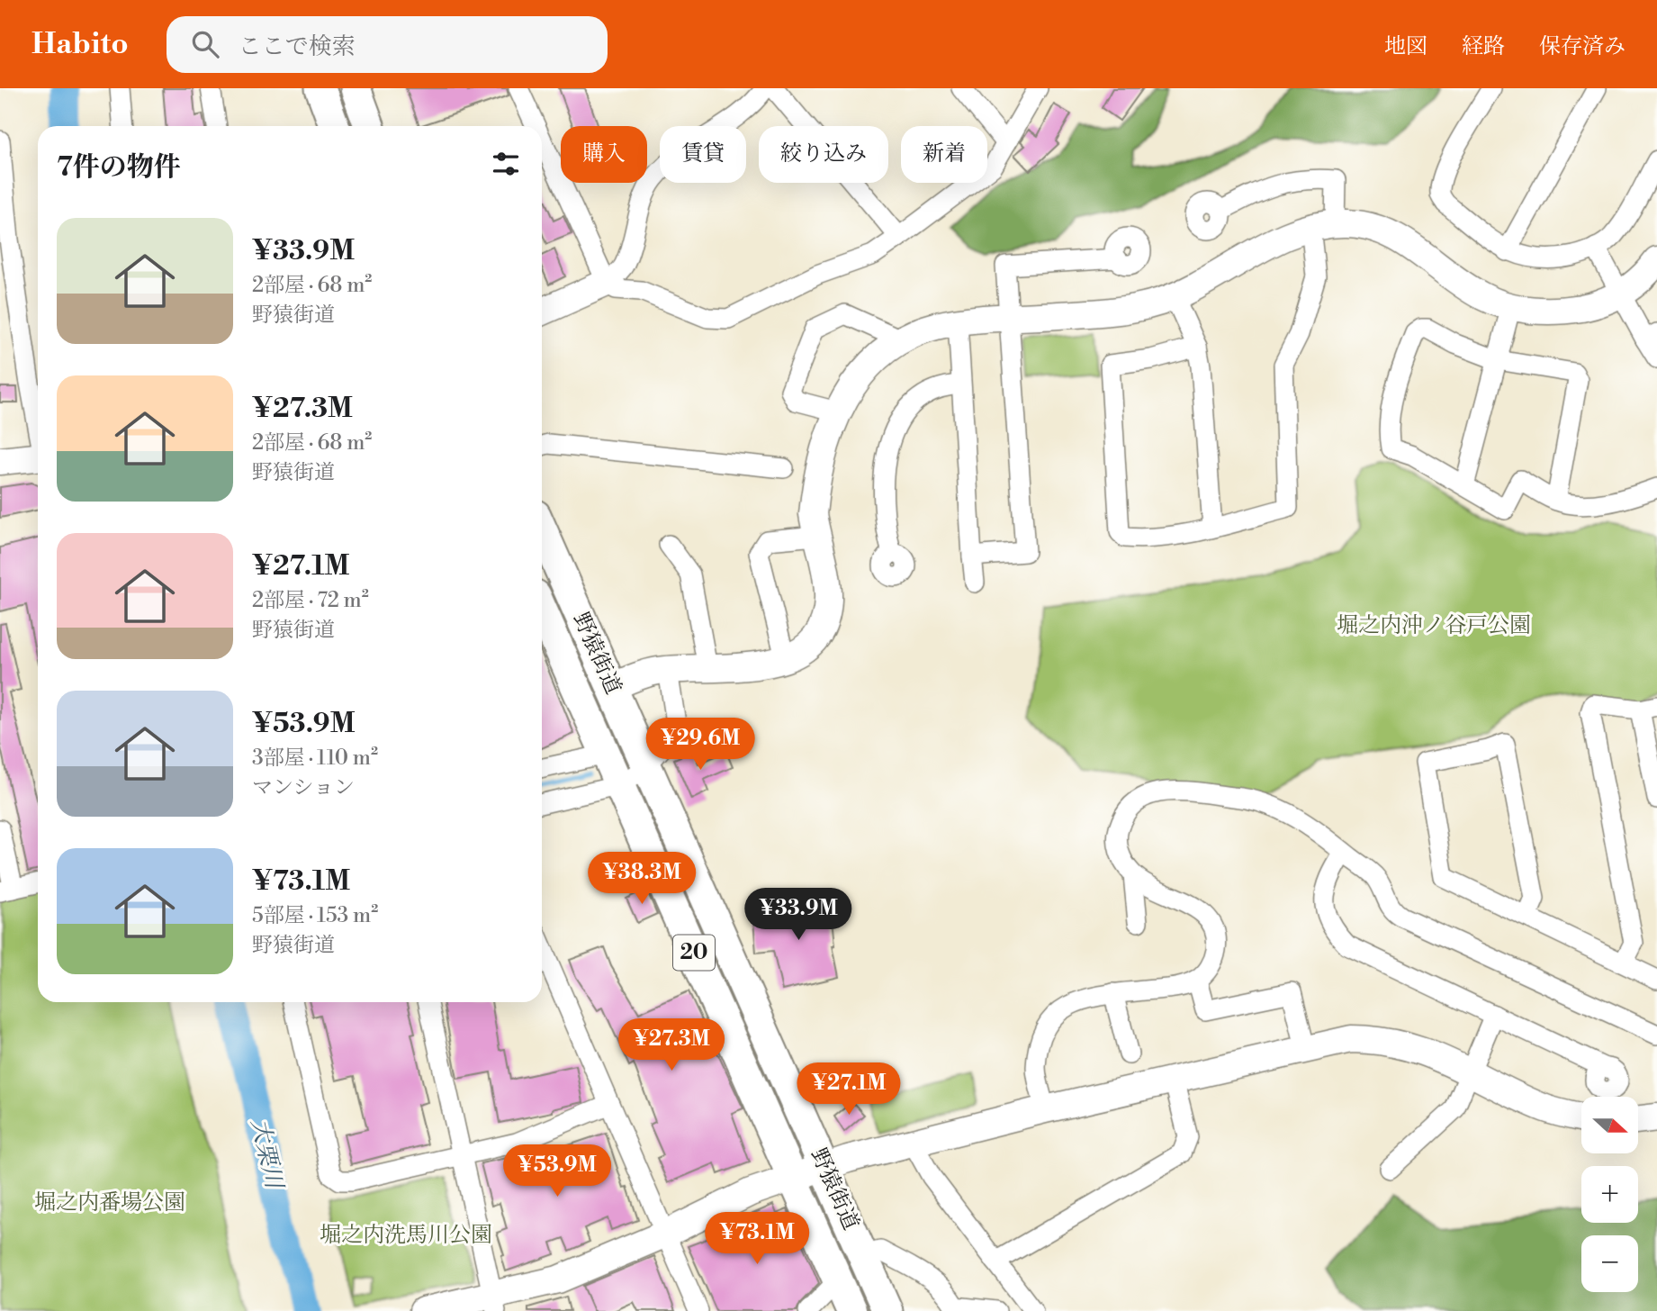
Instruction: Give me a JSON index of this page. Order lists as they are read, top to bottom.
{
  "streets": {
    "main road": ["野猿街道", "20"]
  },
  "water": ["大栗川"],
  "parks": ["堀之内沖ノ谷戸公園", "堀之内番場公園", "堀之内洗馬川公園"],
  "north": "right",
  "page": {
    "header": "Habito",
    "search": "ここで検索",
    "nav": ["地図", "経路", "保存済み"],
    "chip": [
      "購入",
      "賃貸",
      "絞り込み",
      "新着"
    ],
    "heading": "7件の物件",
    "list": [
      {
        "name": "¥33.9M",
        "note": "2部屋 · 68 m² · 野猿街道"
      },
      {
        "name": "¥27.3M",
        "note": "2部屋 · 68 m² · 野猿街道"
      },
      {
        "name": "¥27.1M",
        "note": "2部屋 · 72 m² · 野猿街道"
      },
      {
        "name": "¥53.9M",
        "note": "3部屋 · 110 m² · マンション"
      },
      {
        "name": "¥73.1M",
        "note": "5部屋 · 153 m² · 野猿街道"
      }
    ],
    "price": [
      "¥29.6M",
      "¥38.3M",
      "¥33.9M",
      "¥27.3M",
      "¥27.1M",
      "¥53.9M",
      "¥73.1M"
    ],
    "map_buttons": ["+", "−"]
  }
}
